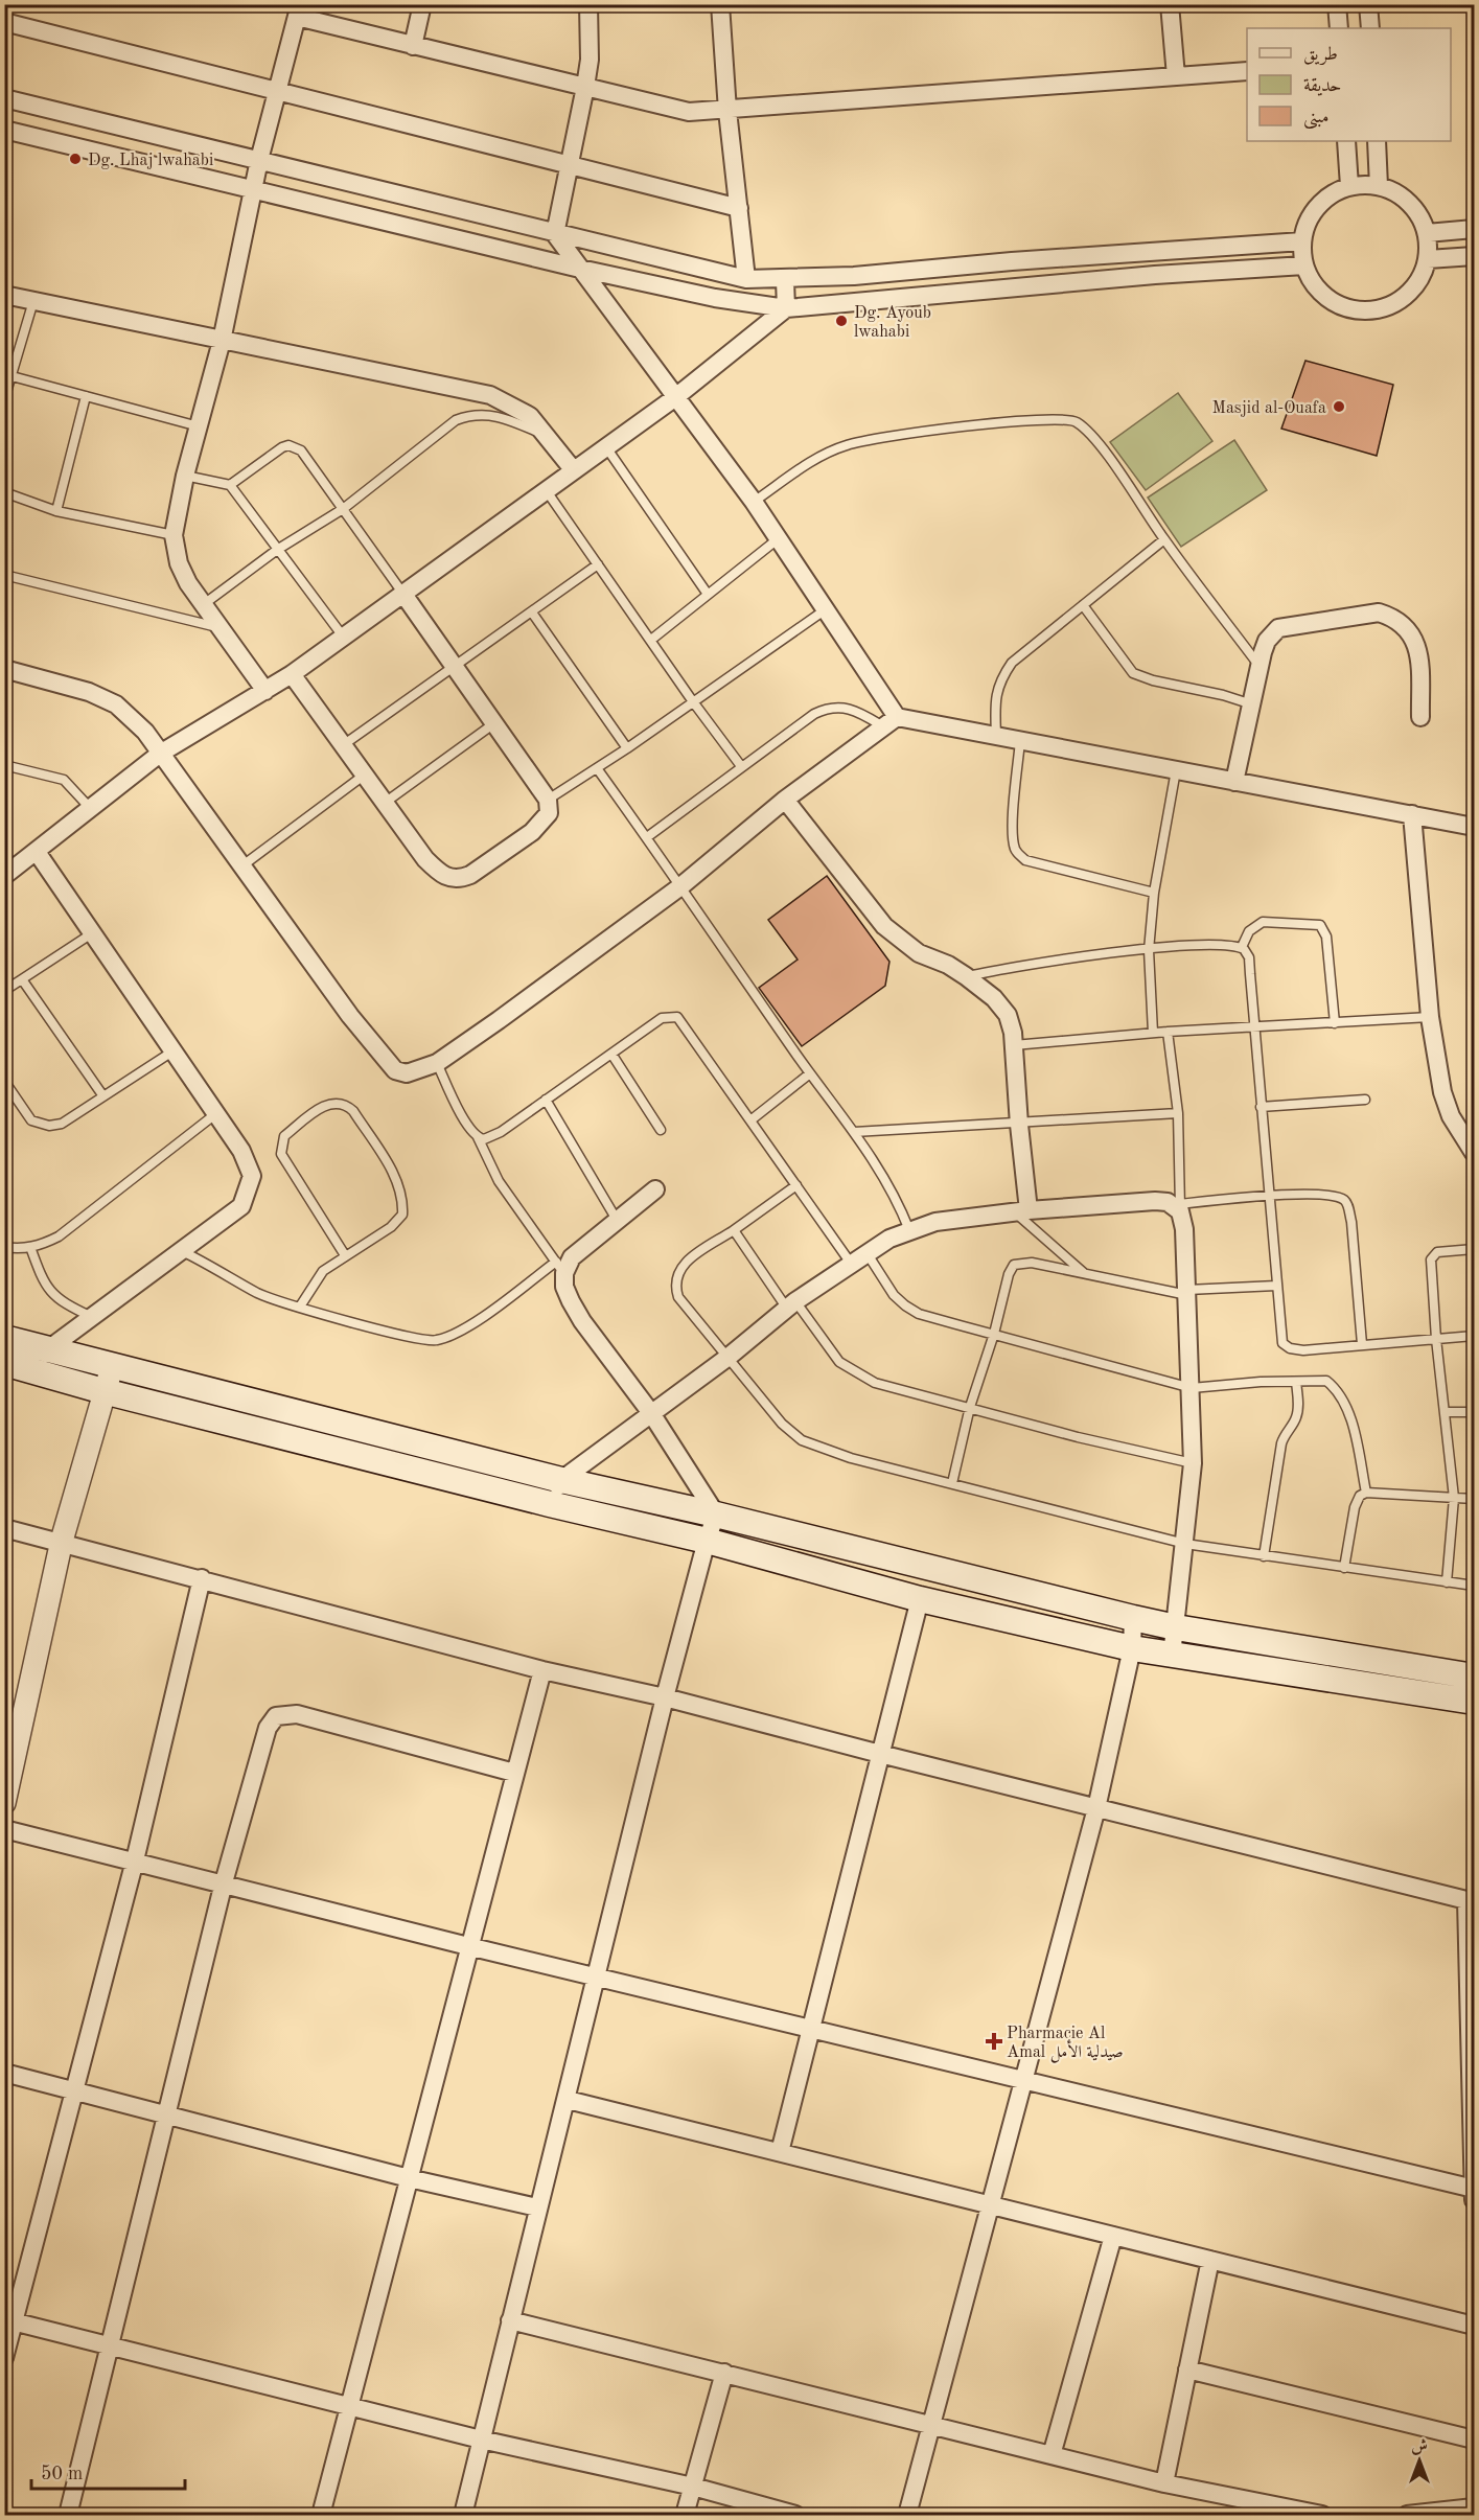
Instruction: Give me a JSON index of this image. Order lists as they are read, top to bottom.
{
  "places": {
    "other": ["Dg. Lhaj lwahabi", "Dg. Ayoub lwahabi", "Masjid al-Ouafa"],
    "health": ["Pharmacie Al Amal صيدلية الأمل"]
  },
  "legend": ["طريق", "حديقة", "مبنى"],
  "scale_bar": "50 m",
  "north": "top"
}
